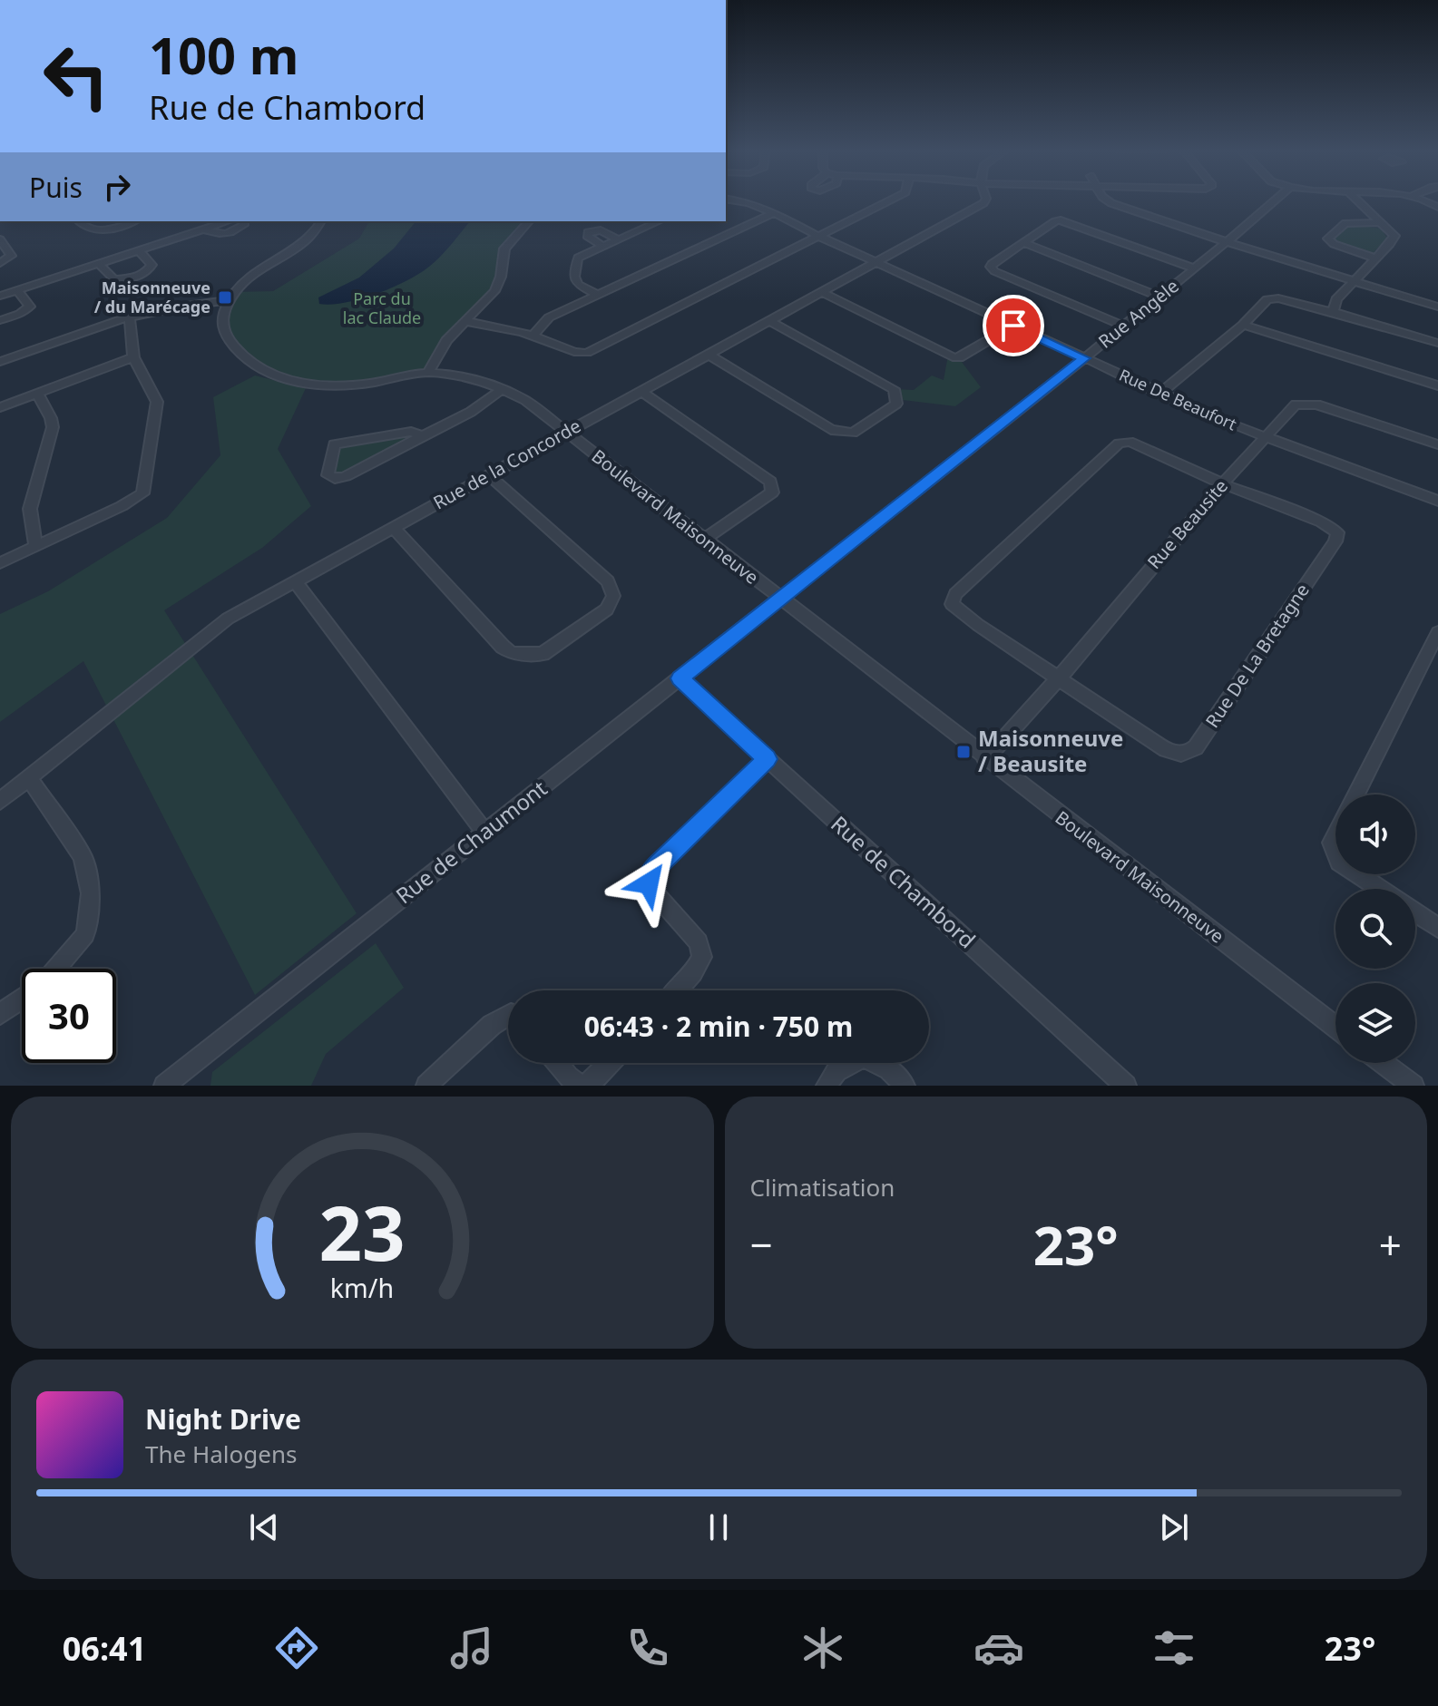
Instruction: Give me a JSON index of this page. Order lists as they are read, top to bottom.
{
  "streets": {
    "street": [
      "Rue Angèle",
      "Rue De Beaufort",
      "Rue de la Concorde",
      "Boulevard Maisonneuve",
      "Rue Beausite",
      "Rue De La Bretagne",
      "Rue de Chaumont",
      "Rue de Chambord"
    ]
  },
  "crossings": [
    ["Rue Angèle", "Rue De Beaufort"],
    ["Rue Angèle", "Boulevard Maisonneuve"],
    ["Rue Angèle", "Rue de Chaumont"],
    ["Rue De Beaufort", "Rue de la Concorde"],
    ["Rue De Beaufort", "Rue Beausite"],
    ["Rue de la Concorde", "Boulevard Maisonneuve"],
    ["Boulevard Maisonneuve", "Rue Beausite"],
    ["Boulevard Maisonneuve", "Rue de Chaumont"],
    ["Rue Beausite", "Rue De La Bretagne"],
    ["Rue de Chaumont", "Rue de Chambord"]
  ],
  "parks": ["Parc du lac Claude"],
  "places": {
    "transit": ["Maisonneuve / du Marécage", "Maisonneuve / Beausite"]
  },
  "page": {
    "turn": ["100 m", "Rue de Chambord"],
    "then": "Puis",
    "limit": "30",
    "trip": "06:43 · 2 min · 750 m",
    "tile": "Climatisation",
    "heat": ["−", "23°", "+"],
    "song": ["Night Drive", "The Halogens"],
    "tabs": ["06:41", "23°"],
    "gauge": ["23", "km/h"]
  }
}
